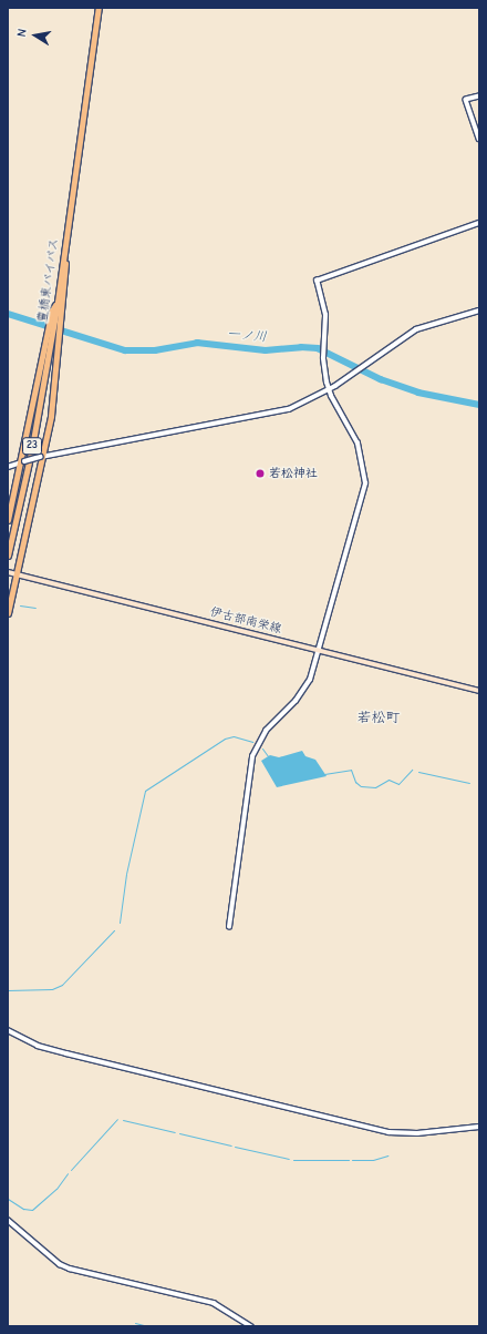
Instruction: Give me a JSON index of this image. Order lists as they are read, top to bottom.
{
  "streets": {
    "highway": ["豊橋東バイパス", "23"],
    "main road": ["伊古部南栄線"]
  },
  "crossings": [
    ["豊橋東バイパス", "23"],
    ["23", "伊古部南栄線"]
  ],
  "districts": ["若松町"],
  "water": ["一ノ川"],
  "places": ["若松神社"],
  "north": "left"
}
